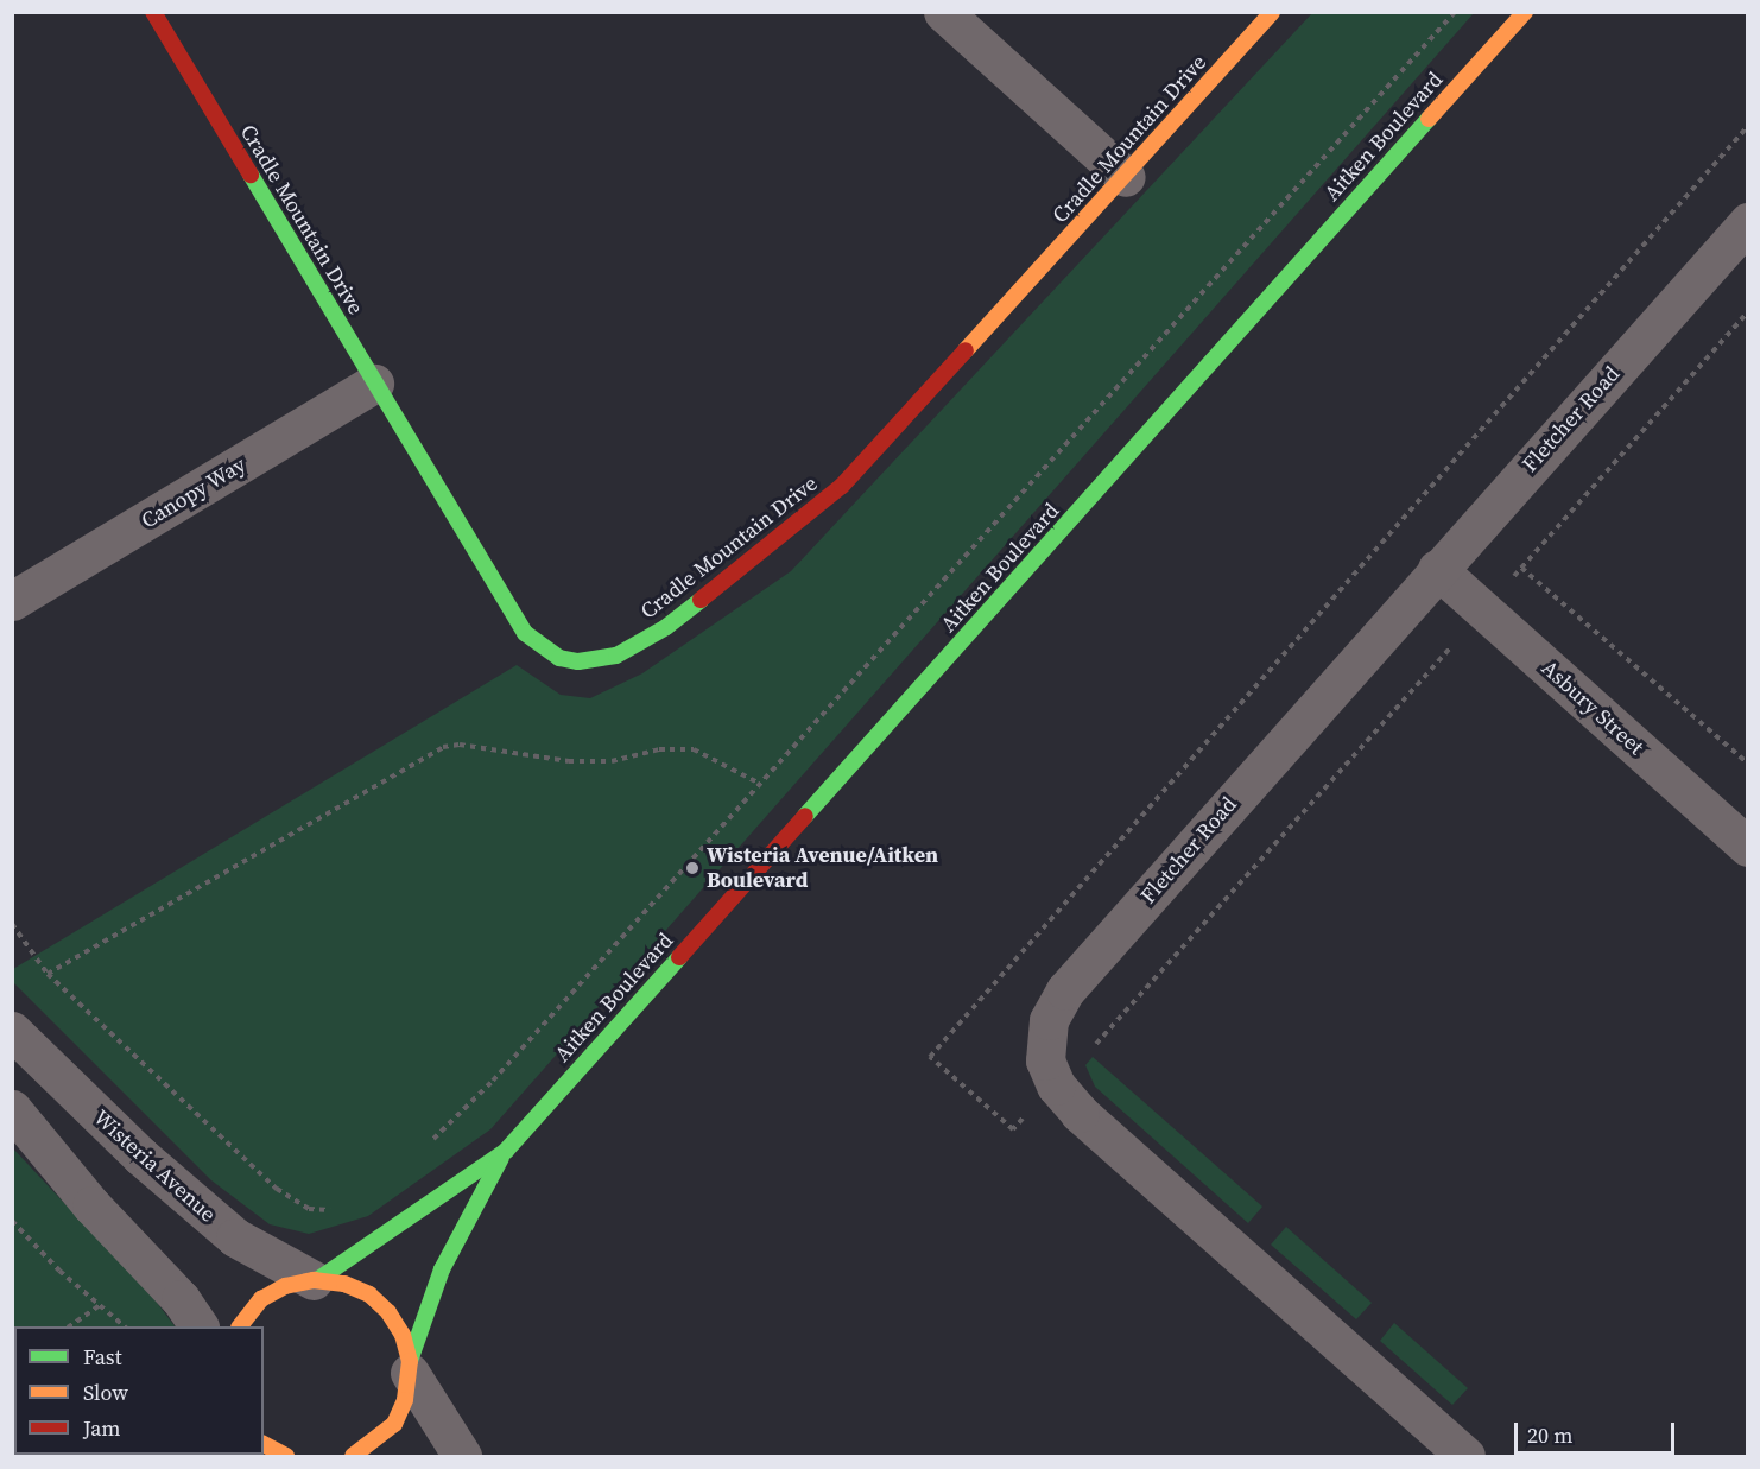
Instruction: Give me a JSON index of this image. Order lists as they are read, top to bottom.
{
  "streets": {
    "main road": ["Aitken Boulevard", "Cradle Mountain Drive"],
    "street": [
      "Fletcher Road",
      "Canopy Way",
      "Asbury Street",
      "Wisteria Avenue"
    ]
  },
  "crossings": [
    ["Aitken Boulevard", "Wisteria Avenue"],
    ["Cradle Mountain Drive", "Canopy Way"],
    ["Fletcher Road", "Asbury Street"]
  ],
  "places": ["Wisteria Avenue/Aitken Boulevard"],
  "legend": ["Fast", "Slow", "Jam"],
  "scale_bar": "20 m"
}
